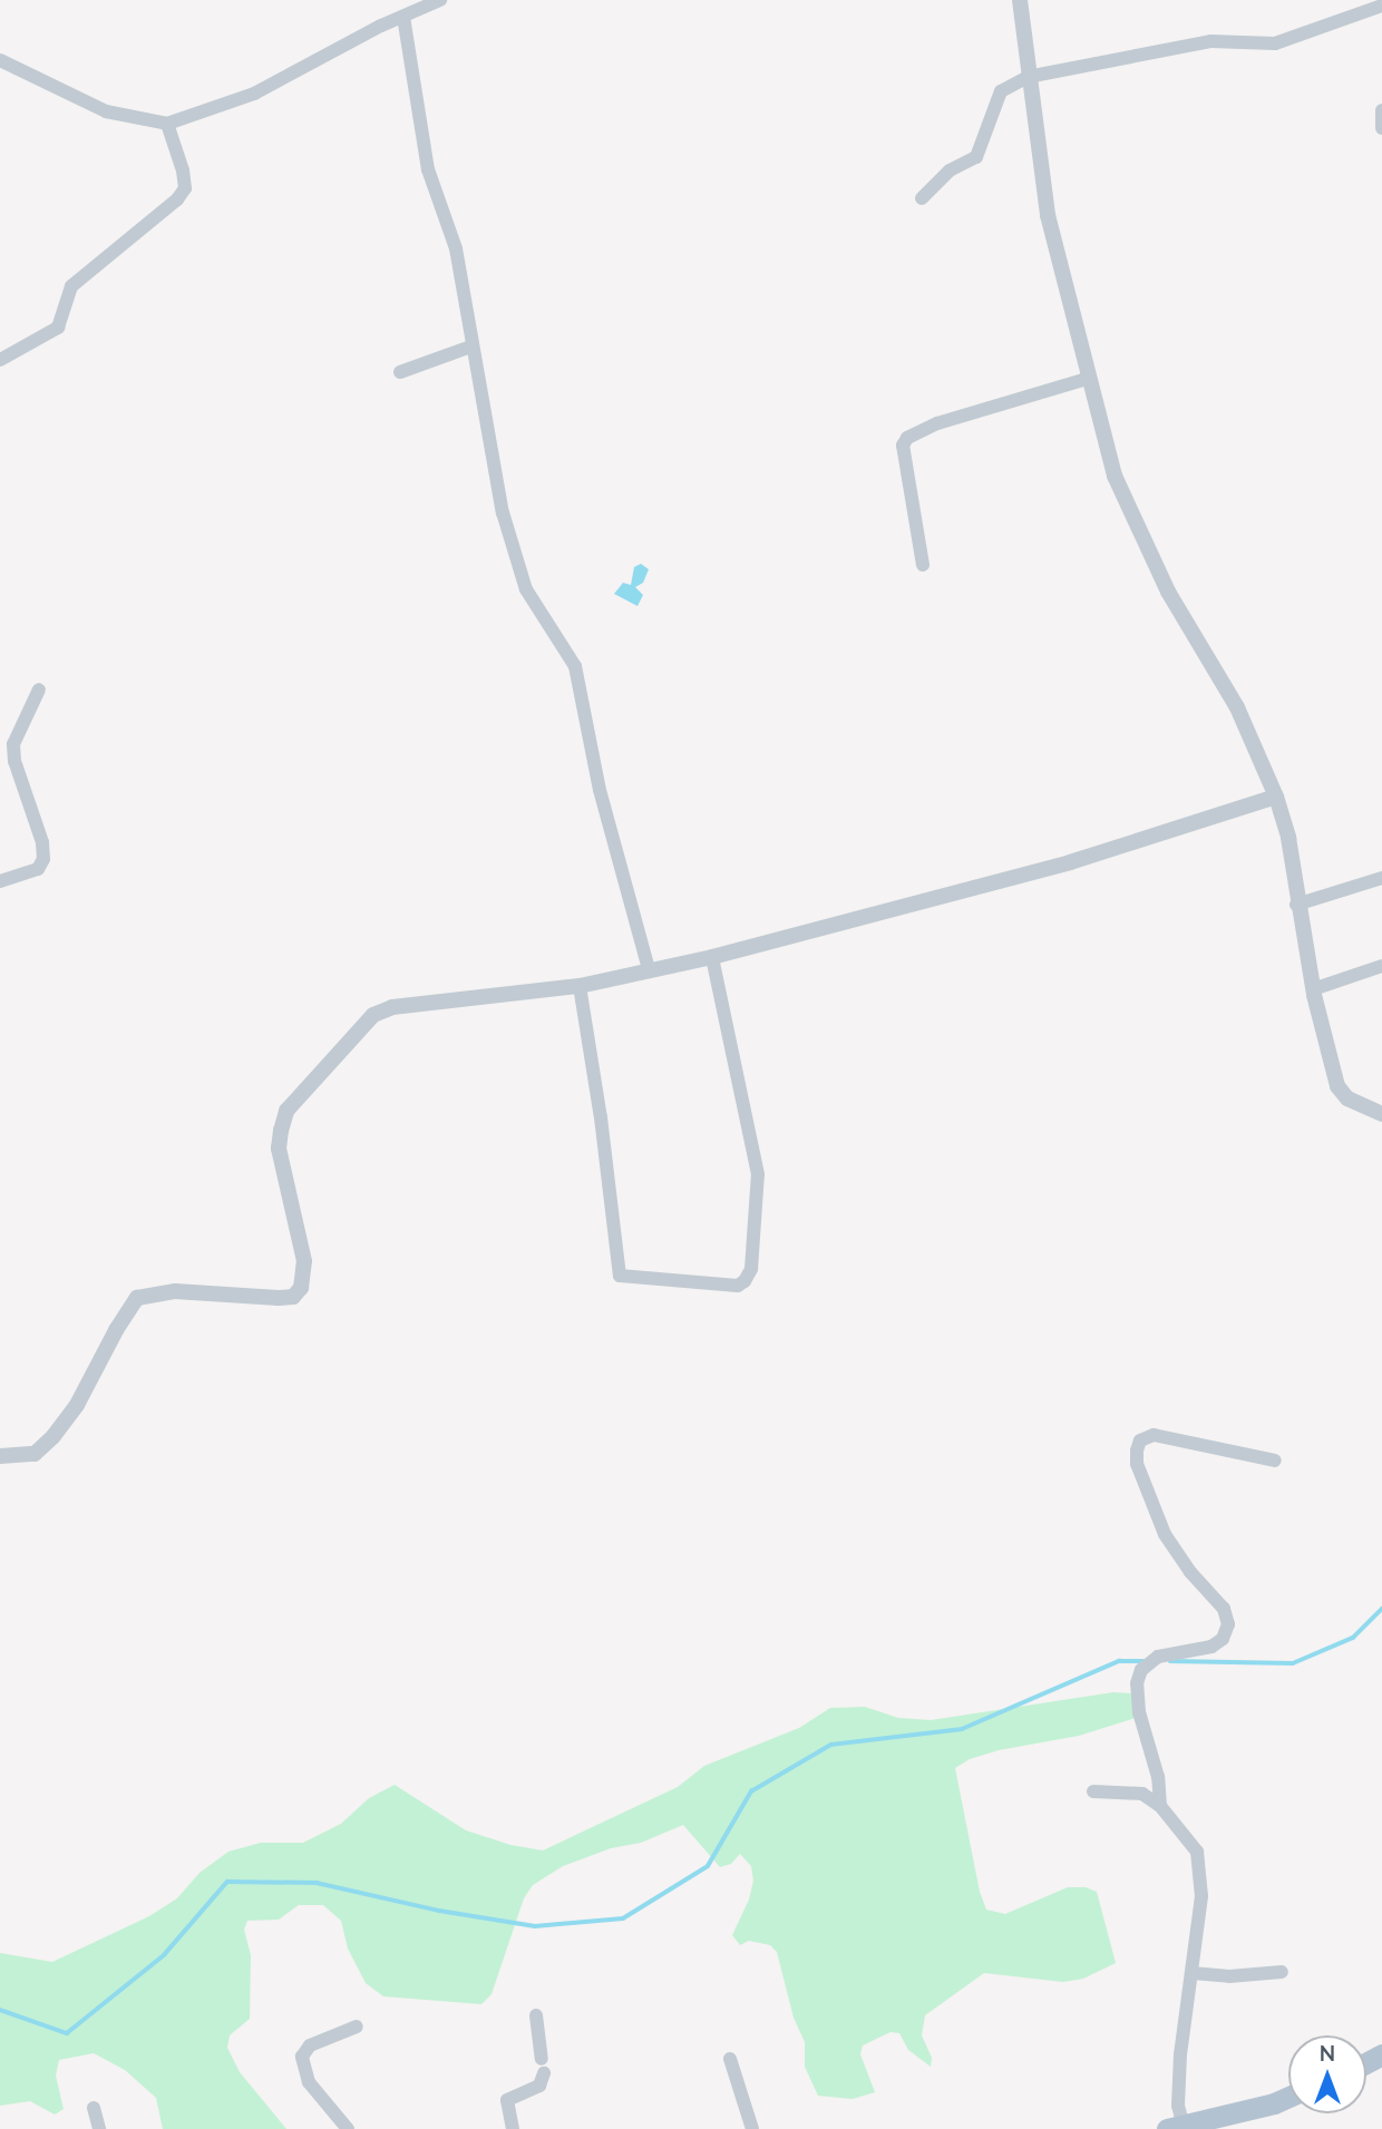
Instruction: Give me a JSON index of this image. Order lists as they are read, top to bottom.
{
  "north": "top"
}
